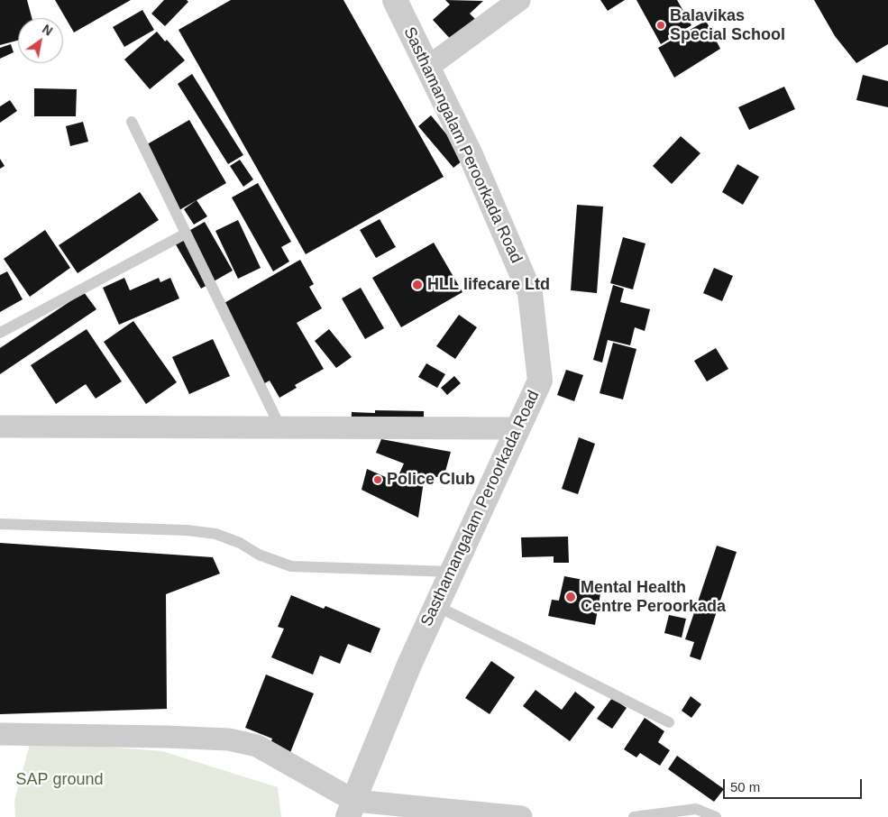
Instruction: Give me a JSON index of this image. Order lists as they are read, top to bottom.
{
  "streets": {
    "street": ["Sasthamangalam Peroorkada Road"]
  },
  "parks": ["SAP ground"],
  "places": [
    "Balavikas Special School",
    "HLL lifecare Ltd",
    "Police Club",
    "Mental Health Centre Peroorkada"
  ],
  "scale_bar": "50 m",
  "north": "top right"
}
